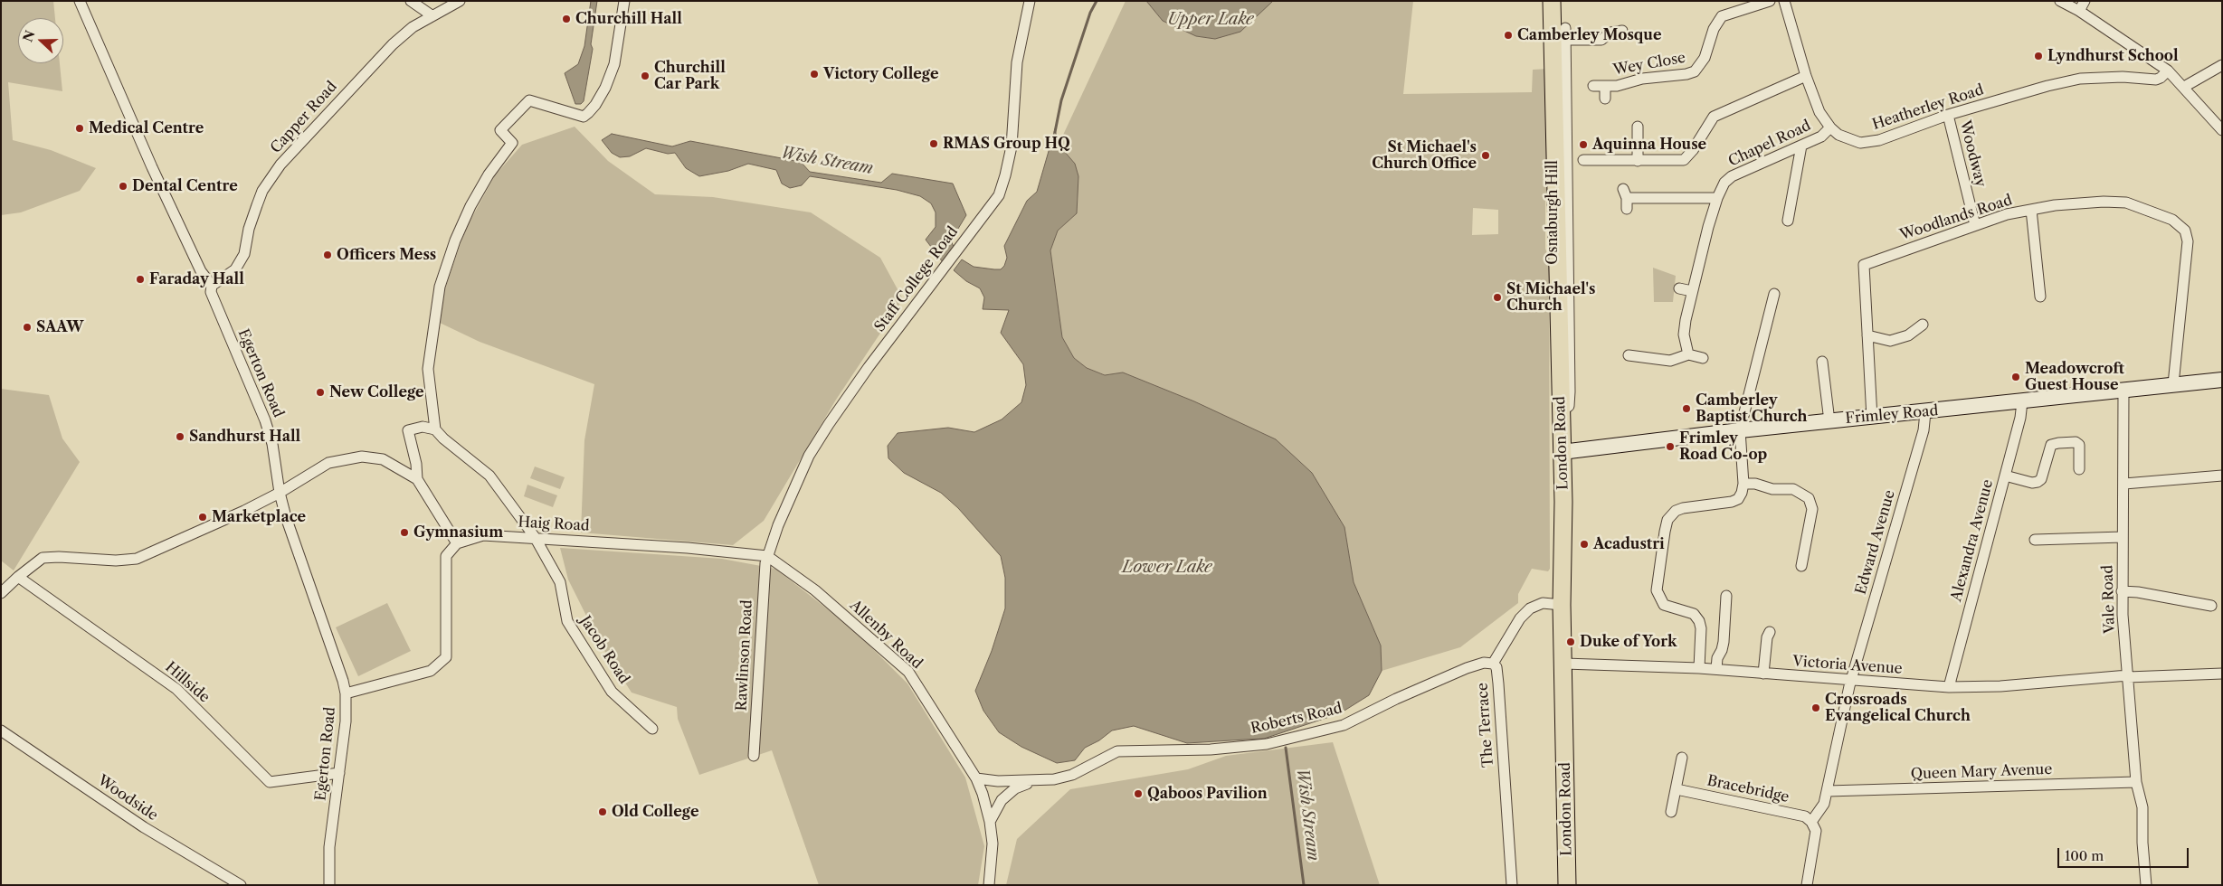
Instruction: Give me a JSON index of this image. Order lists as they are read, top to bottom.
{
  "streets": {
    "main road": ["Frimley Road", "London Road"],
    "street": [
      "Wey Close",
      "Heatherley Road",
      "Capper Road",
      "Chapel Road",
      "Woodway",
      "Woodlands Road",
      "Staff College Road",
      "Egerton Road",
      "Haig Road",
      "Alexandra Avenue",
      "Edward Avenue",
      "Vale Road",
      "Allenby Road",
      "Jacob Road",
      "Rawlinson Road",
      "Victoria Avenue",
      "Hillside",
      "Roberts Road",
      "The Terrace",
      "Queen Mary Avenue",
      "Bracebridge",
      "Woodside"
    ]
  },
  "crossings": [
    ["Heatherley Road", "Chapel Road"],
    ["Heatherley Road", "Woodway"],
    ["Capper Road", "Egerton Road"],
    ["Woodway", "Woodlands Road"],
    ["Woodlands Road", "Frimley Road"],
    ["Staff College Road", "Haig Road"],
    ["Staff College Road", "Allenby Road"],
    ["Staff College Road", "Rawlinson Road"],
    ["Egerton Road", "Hillside"],
    ["Frimley Road", "London Road"],
    ["Frimley Road", "Alexandra Avenue"],
    ["Frimley Road", "Edward Avenue"],
    ["Frimley Road", "Vale Road"],
    ["London Road", "Victoria Avenue"],
    ["London Road", "The Terrace"],
    ["Haig Road", "Allenby Road"],
    ["Haig Road", "Jacob Road"],
    ["Haig Road", "Rawlinson Road"],
    ["Alexandra Avenue", "Victoria Avenue"],
    ["Edward Avenue", "Victoria Avenue"],
    ["Vale Road", "Victoria Avenue"],
    ["Vale Road", "Queen Mary Avenue"],
    ["Allenby Road", "Rawlinson Road"],
    ["Roberts Road", "The Terrace"]
  ],
  "water": ["Upper Lake", "Wish Stream", "Lower Lake"],
  "places": [
    "Churchill Hall",
    "Camberley Mosque",
    "Lyndhurst School",
    "Victory College",
    "Churchill Car Park",
    "Medical Centre",
    "RMAS Group HQ",
    "Aquinna House",
    "St Michael's Church Office",
    "Dental Centre",
    "Officers Mess",
    "Faraday Hall",
    "St Michael's Church",
    "SAAW",
    "Meadowcroft Guest House",
    "New College",
    "Camberley Baptist Church",
    "Sandhurst Hall",
    "Frimley Road Co-op",
    "Marketplace",
    "Gymnasium",
    "Acadustri",
    "Duke of York",
    "Crossroads Evangelical Church",
    "Qaboos Pavilion",
    "Old College"
  ],
  "scale_bar": "100 m",
  "north": "left"
}
